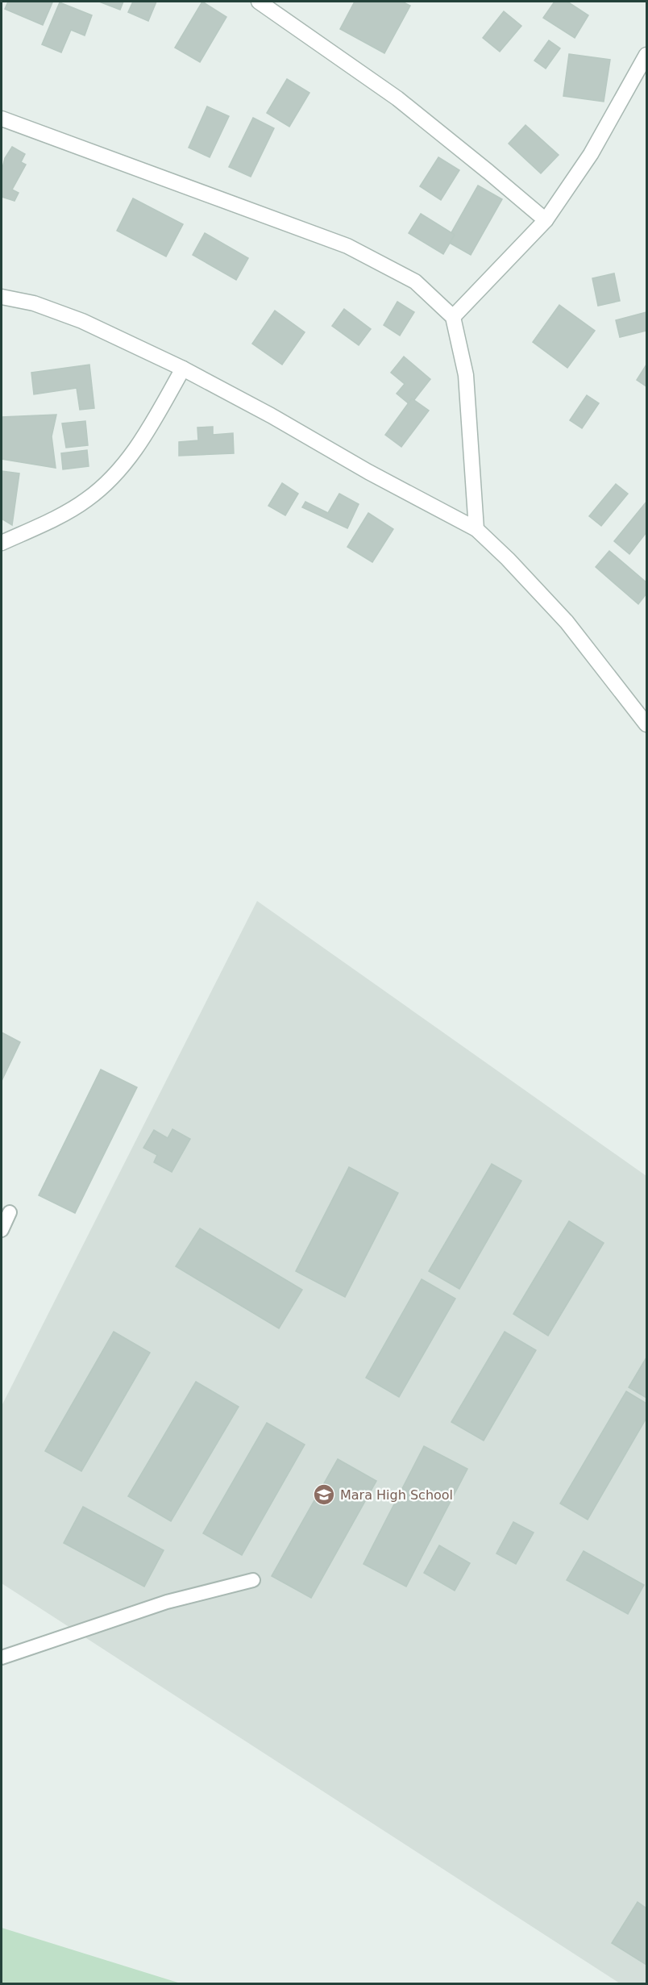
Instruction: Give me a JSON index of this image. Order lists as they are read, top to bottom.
{
  "places": {
    "school or university": ["Mara High School"]
  }
}
